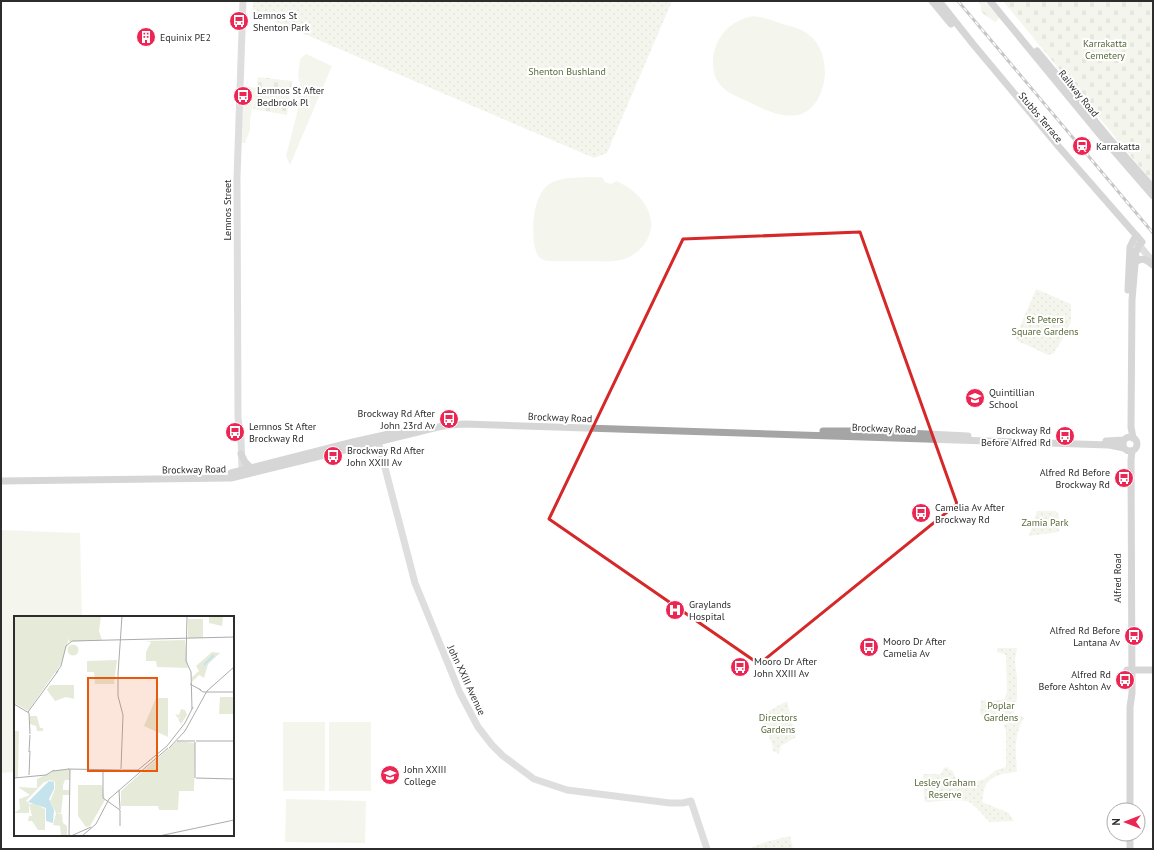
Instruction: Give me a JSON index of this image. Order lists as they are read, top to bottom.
{
  "streets": {
    "main road": [
      "Railway Road",
      "Stubbs Terrace",
      "Brockway Road",
      "Alfred Road"
    ],
    "street": ["Lemnos Street", "John XXIII Avenue"]
  },
  "crossings": [
    ["Stubbs Terrace", "Alfred Road"],
    ["Lemnos Street", "Brockway Road"],
    ["Brockway Road", "Alfred Road"],
    ["Brockway Road", "John XXIII Avenue"]
  ],
  "parks": [
    "Karrakatta Cemetery",
    "Shenton Bushland",
    "St Peters Square Gardens",
    "Zamia Park",
    "Poplar Gardens",
    "Directors Gardens",
    "Lesley Graham Reserve"
  ],
  "places": {
    "bus stop": [
      "Lemnos St Shenton Park",
      "Lemnos St After Bedbrook Pl",
      "Brockway Rd After John 23rd Av",
      "Lemnos St After Brockway Rd",
      "Brockway Rd Before Alfred Rd",
      "Brockway Rd After John XXIII Av",
      "Alfred Rd Before Brockway Rd",
      "Camelia Av After Brockway Rd",
      "Alfred Rd Before Lantana Av",
      "Mooro Dr After Camelia Av",
      "Mooro Dr After John XXIII Av",
      "Alfred Rd Before Ashton Av"
    ],
    "building": ["Equinix PE2"],
    "station": ["Karrakatta"],
    "school or university": ["Quintillian School", "John XXIII College"],
    "hospital": ["Graylands Hospital"]
  },
  "north": "left"
}
